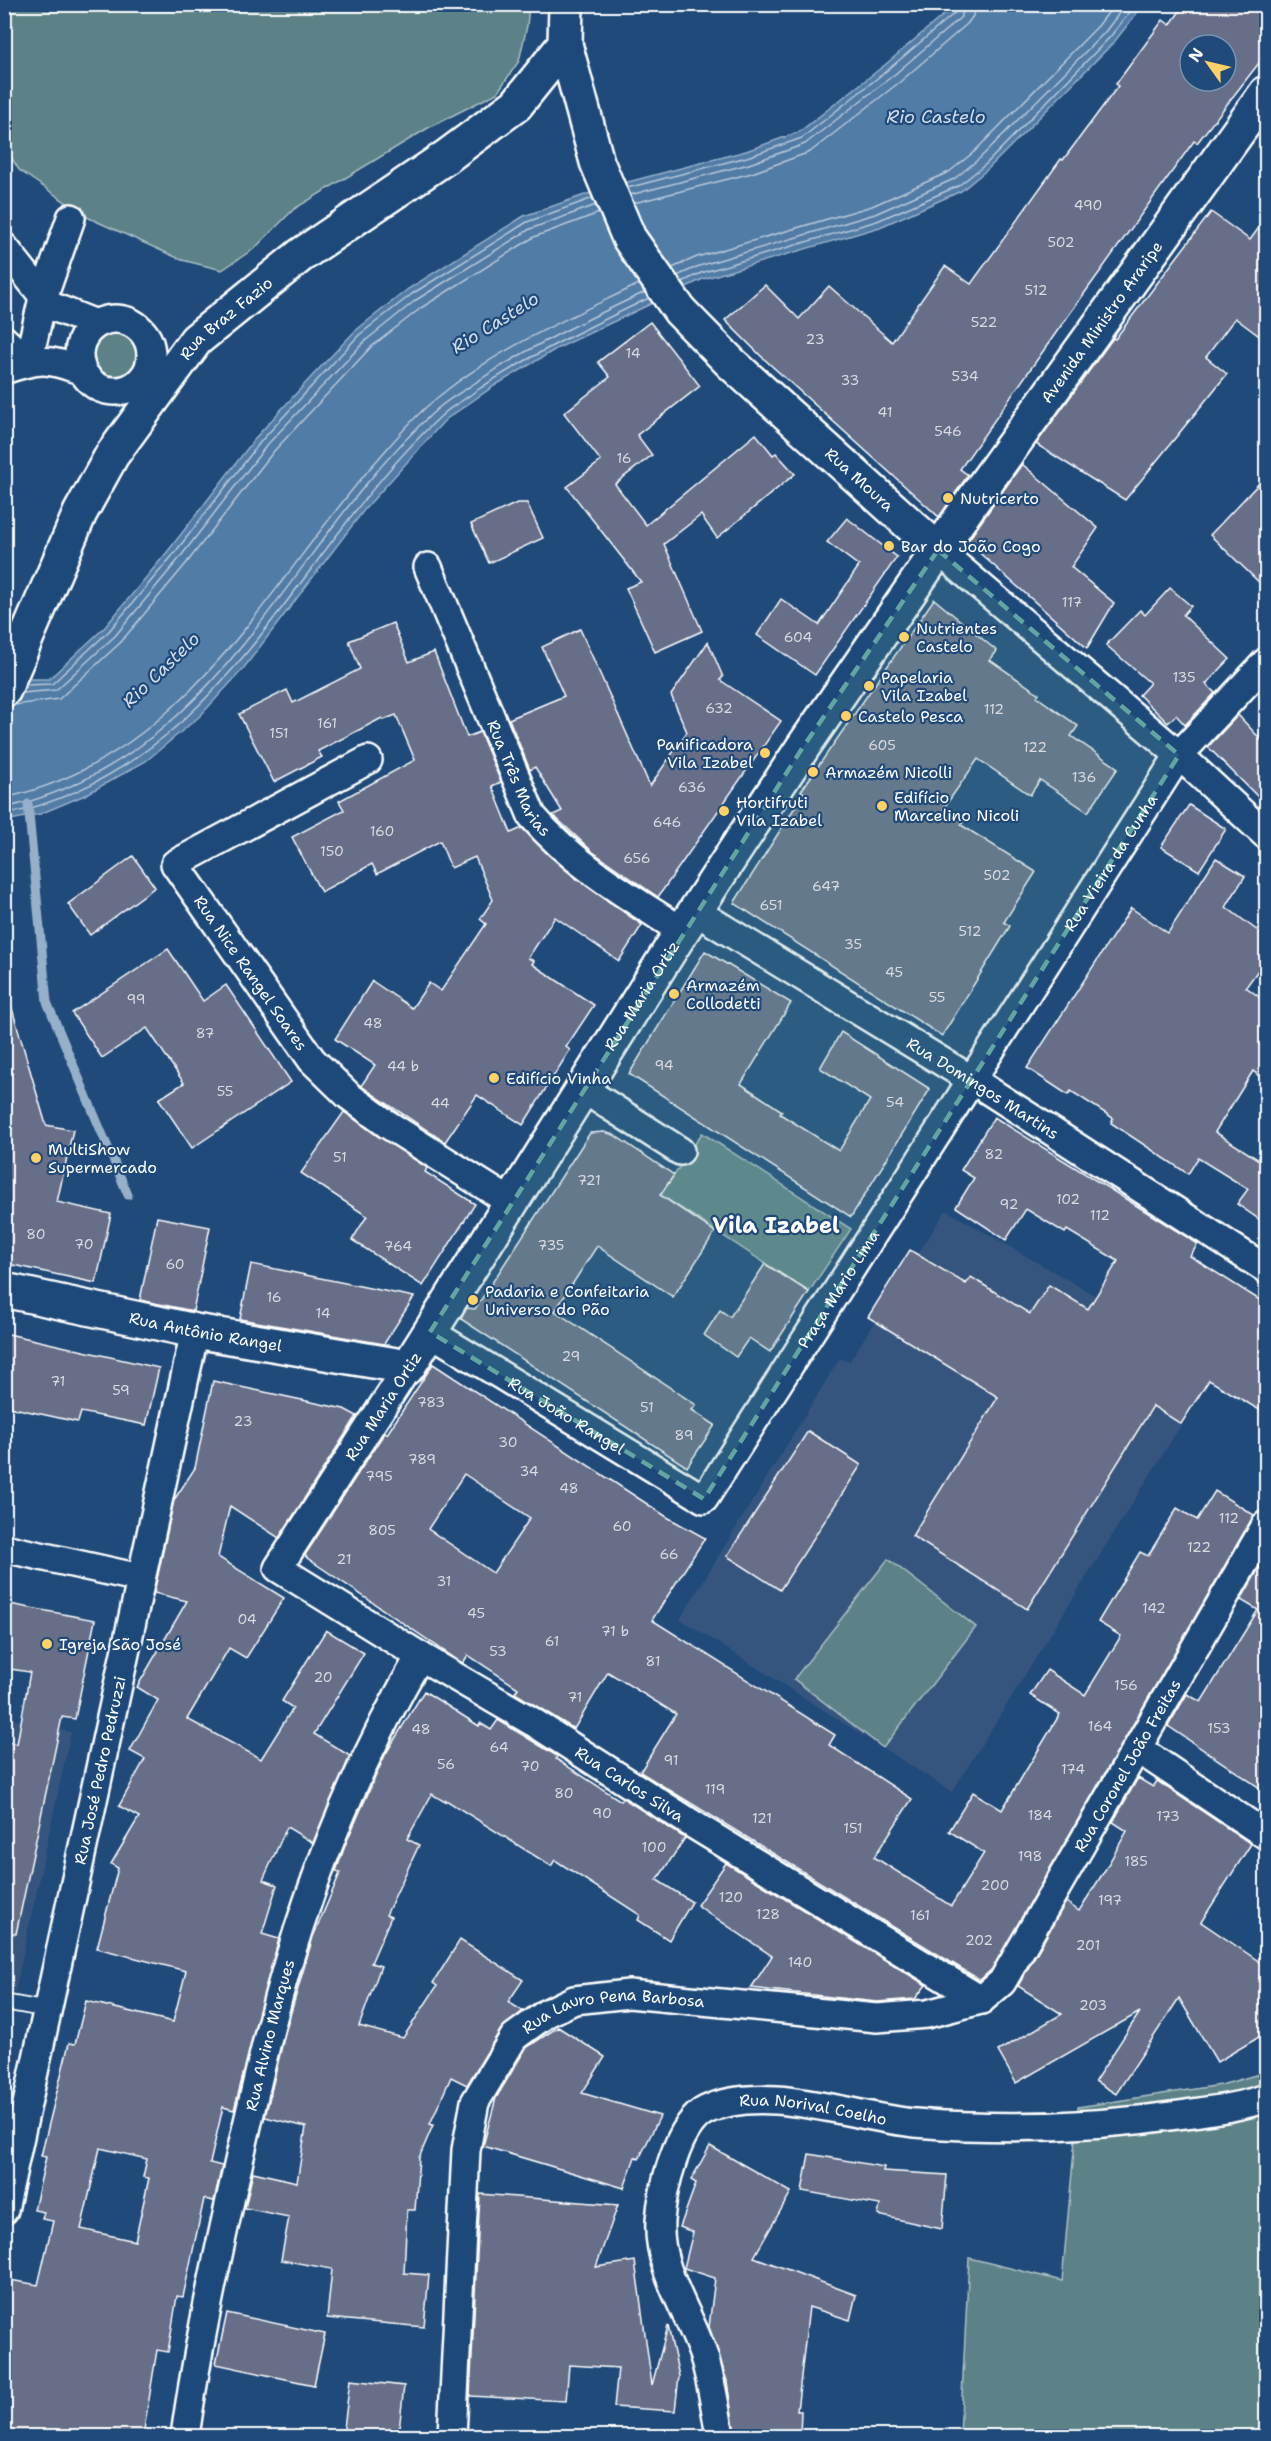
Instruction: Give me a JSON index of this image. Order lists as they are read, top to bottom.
{
  "streets": {
    "main road": [
      "Rua Braz Fazio",
      "Avenida Ministro Araripe",
      "Rua Moura",
      "Rua Maria Ortiz",
      "Rua Antônio Rangel"
    ],
    "street": [
      "Rua Três Marias",
      "Rua Vieira da Cunha",
      "Rua Nice Rangel Soares",
      "Rua Domingos Martins",
      "Praça Mário Lima",
      "Rua João Rangel",
      "Rua Coronel João Freitas",
      "Rua José Pedro Pedruzzi",
      "Rua Carlos Silva",
      "Rua Lauro Pena Barbosa",
      "Rua Alvino Marques",
      "Rua Norival Coelho"
    ]
  },
  "crossings": [
    ["Rua Braz Fazio", "Rua Moura"],
    ["Avenida Ministro Araripe", "Rua Moura"],
    ["Avenida Ministro Araripe", "Rua Maria Ortiz"],
    ["Rua Moura", "Rua Vieira da Cunha"],
    ["Rua Moura", "Rua Maria Ortiz"],
    ["Rua Três Marias", "Rua Maria Ortiz"],
    ["Rua Três Marias", "Rua Domingos Martins"],
    ["Rua Vieira da Cunha", "Rua Domingos Martins"],
    ["Rua Vieira da Cunha", "Praça Mário Lima"],
    ["Rua Nice Rangel Soares", "Rua Maria Ortiz"],
    ["Rua Maria Ortiz", "Rua Domingos Martins"],
    ["Rua Maria Ortiz", "Rua Antônio Rangel"],
    ["Rua Maria Ortiz", "Rua João Rangel"],
    ["Rua Maria Ortiz", "Rua Carlos Silva"],
    ["Rua Domingos Martins", "Praça Mário Lima"],
    ["Praça Mário Lima", "Rua João Rangel"],
    ["Rua Antônio Rangel", "Rua José Pedro Pedruzzi"],
    ["Rua Coronel João Freitas", "Rua Carlos Silva"],
    ["Rua Coronel João Freitas", "Rua Lauro Pena Barbosa"],
    ["Rua Carlos Silva", "Rua Lauro Pena Barbosa"],
    ["Rua Carlos Silva", "Rua Alvino Marques"]
  ],
  "districts": ["Vila Izabel"],
  "water": ["Rio Castelo"],
  "places": [
    "Nutricerto",
    "Bar do João Cogo",
    "Nutrientes Castelo",
    "Papelaria Vila Izabel",
    "Castelo Pesca",
    "Panificadora Vila Izabel",
    "Armazém Nicolli",
    "Edifício Marcelino Nicoli",
    "Hortifruti Vila Izabel",
    "Armazém Collodetti",
    "Edifício Vinha",
    "MultiShow Supermercado",
    "Padaria e Confeitaria Universo do Pão",
    "Igreja São José"
  ],
  "house_numbers": [
    "490",
    "502",
    "512",
    "522",
    "23",
    "14",
    "534",
    "33",
    "41",
    "546",
    "16",
    "117",
    "604",
    "135",
    "632",
    "112",
    "161",
    "151",
    "605",
    "122",
    "136",
    "636",
    "646",
    "160",
    "150",
    "656",
    "502",
    "647",
    "651",
    "512",
    "35",
    "45",
    "55",
    "99",
    "48",
    "87",
    "94",
    "44 b",
    "55",
    "54",
    "44",
    "82",
    "51",
    "721",
    "102",
    "92",
    "112",
    "80",
    "70",
    "735",
    "764",
    "60",
    "16",
    "14",
    "29",
    "71",
    "59",
    "783",
    "51",
    "23",
    "89",
    "30",
    "789",
    "34",
    "795",
    "48",
    "112",
    "60",
    "805",
    "122",
    "66",
    "21",
    "31",
    "142",
    "45",
    "04",
    "71 b",
    "61",
    "53",
    "81",
    "20",
    "156",
    "71",
    "164",
    "153",
    "48",
    "64",
    "91",
    "56",
    "70",
    "174",
    "119",
    "80",
    "90",
    "184",
    "173",
    "121",
    "151",
    "100",
    "198",
    "185",
    "200",
    "120",
    "197",
    "128",
    "161",
    "202",
    "201",
    "140",
    "203"
  ],
  "north": "top left"
}
